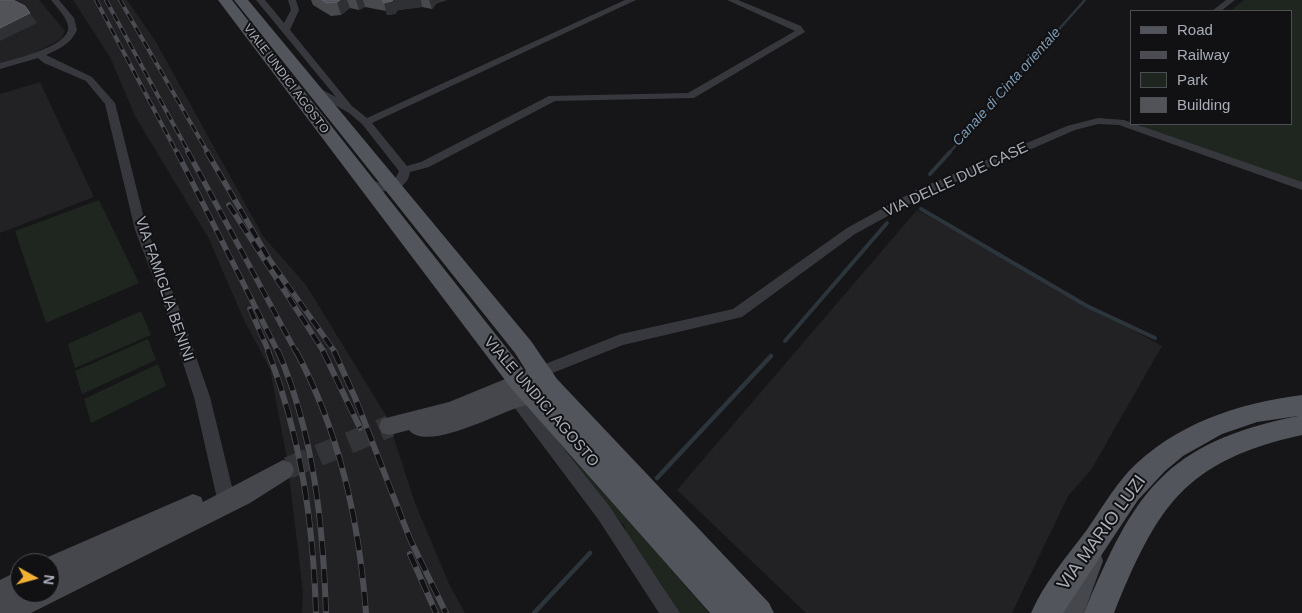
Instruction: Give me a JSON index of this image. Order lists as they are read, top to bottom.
{
  "streets": {
    "main road": ["VIALE UNDICI AGOSTO", "VIA MARIO LUZI"],
    "street": ["VIA DELLE DUE CASE", "VIA FAMIGLIA BENINI"]
  },
  "crossings": [
    ["VIALE UNDICI AGOSTO", "VIA DELLE DUE CASE"]
  ],
  "water": ["Canale di Cinta orientale"],
  "legend": [
    "Road",
    "Railway",
    "Park",
    "Building"
  ],
  "north": "right"
}
